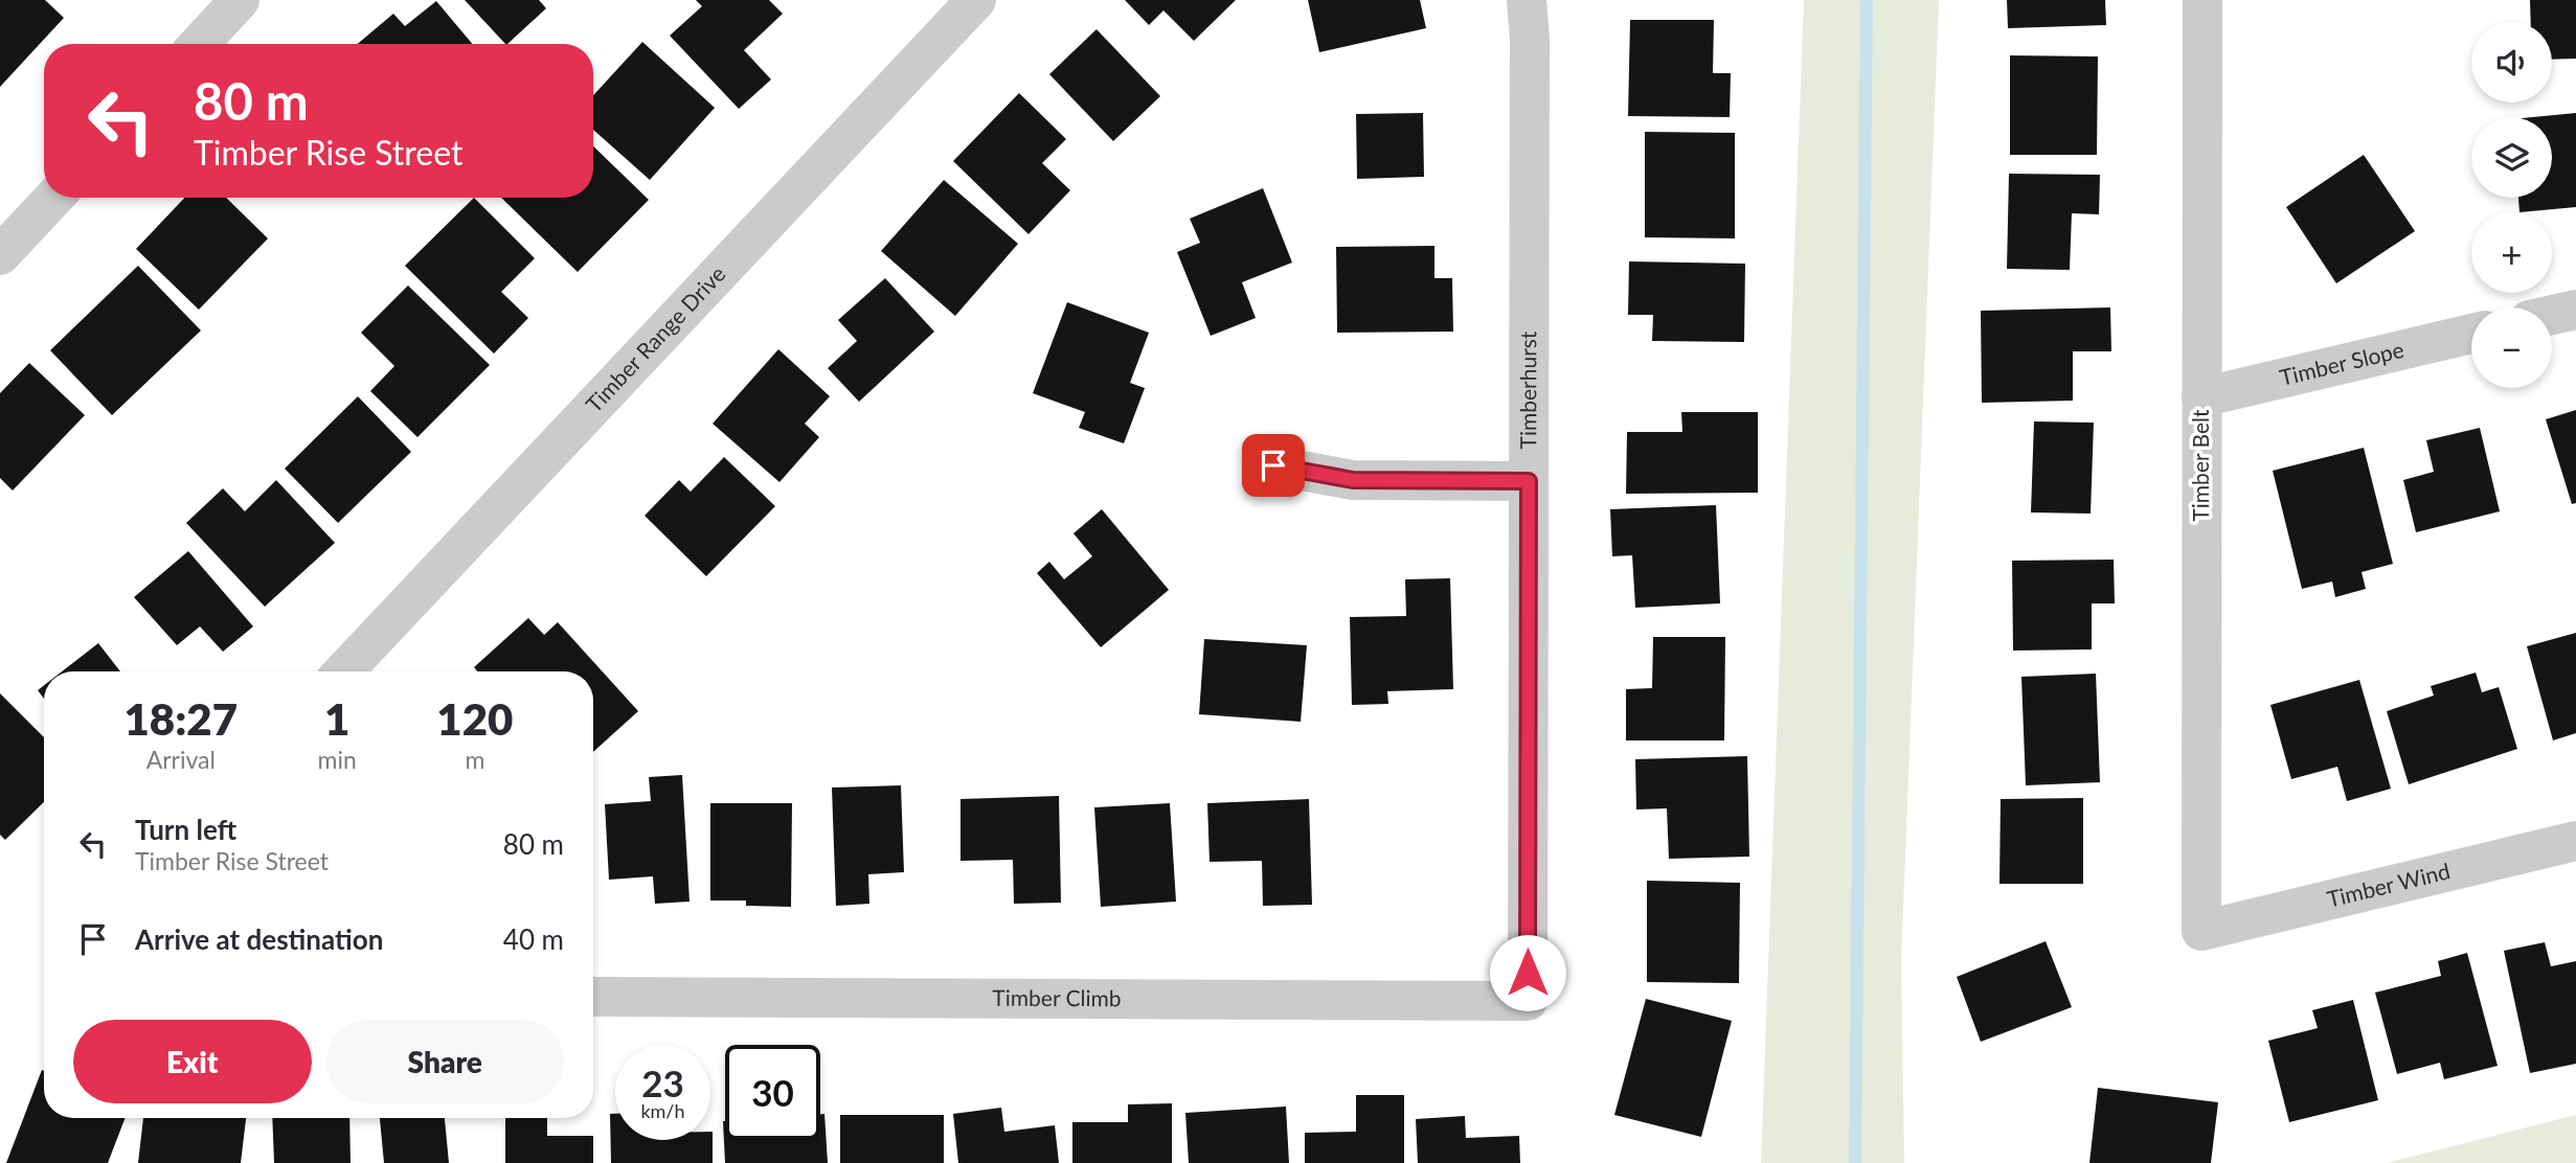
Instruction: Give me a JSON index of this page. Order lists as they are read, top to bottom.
{
  "streets": {
    "street": [
      "Timber Range Drive",
      "Timber Slope",
      "Timberhurst",
      "Timber Belt",
      "Timber Wind",
      "Timber Climb"
    ]
  },
  "crossings": [
    ["Timber Slope", "Timber Belt"],
    ["Timberhurst", "Timber Climb"],
    ["Timber Belt", "Timber Wind"]
  ],
  "page": {
    "map_buttons": ["+", "−"],
    "turn": ["80 m", "Timber Rise Street"],
    "eta": [
      "18:27",
      "Arrival",
      "1",
      "min",
      "120",
      "m"
    ],
    "list": [
      {
        "name": "Turn left",
        "note": "Timber Rise Street",
        "value": "80 m"
      },
      {
        "name": "Arrive at destination",
        "value": "40 m"
      }
    ],
    "buttons": ["Exit", "Share"],
    "speed": "23 km/h",
    "limit": "30"
  }
}
